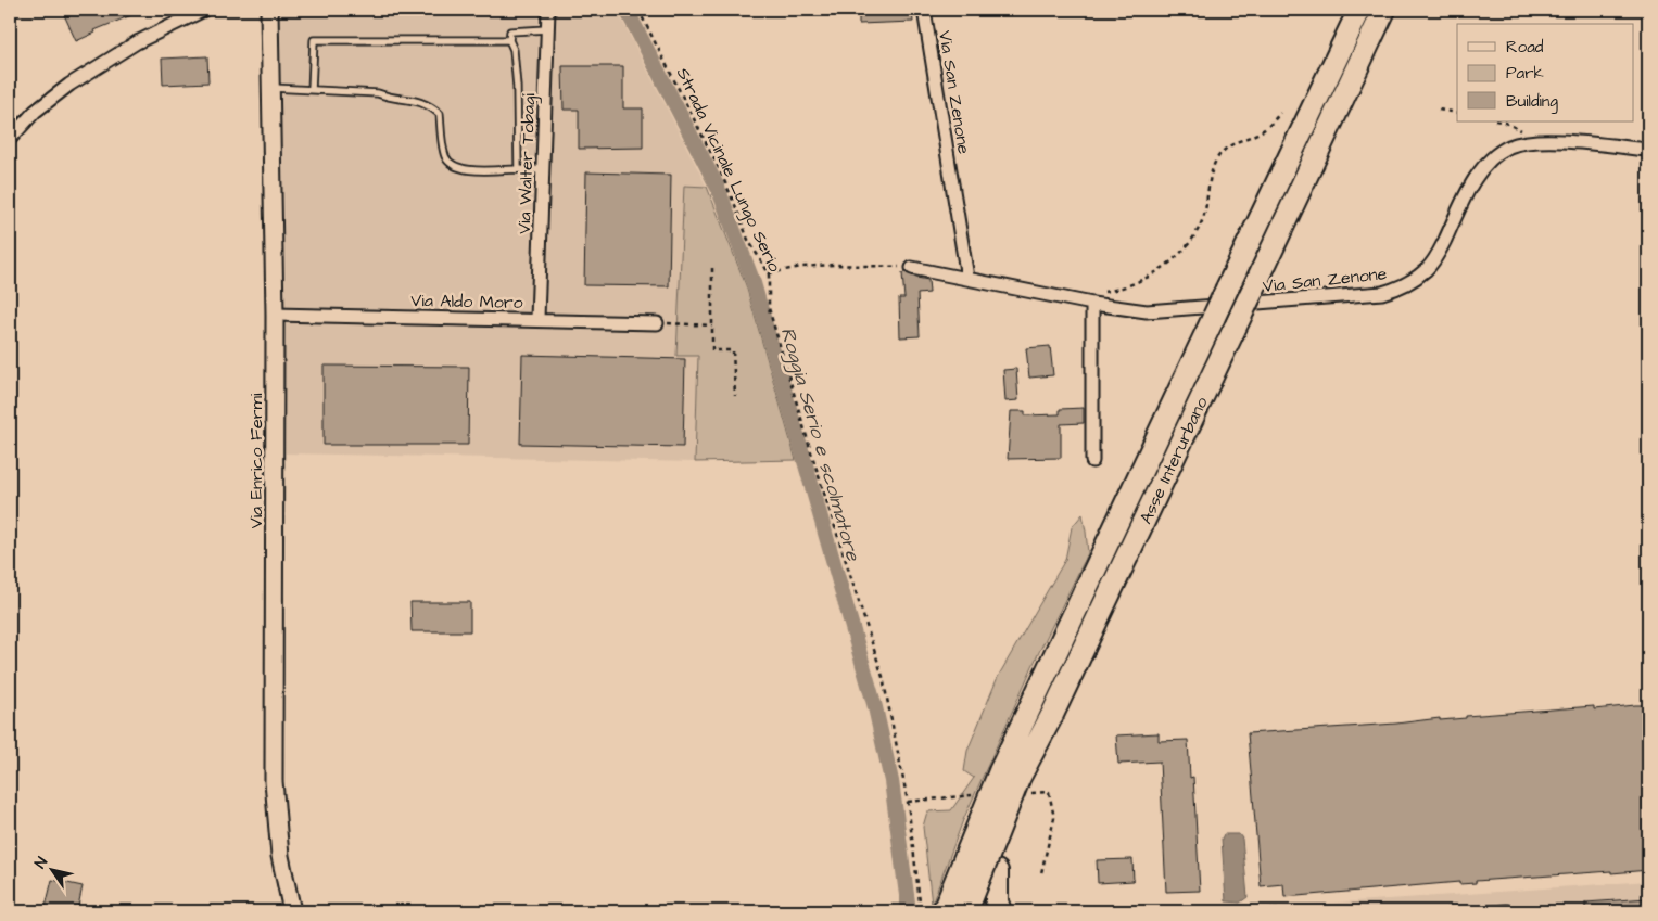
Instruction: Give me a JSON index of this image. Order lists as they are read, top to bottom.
{
  "streets": {
    "highway": ["Asse Interurbano"],
    "street": [
      "Via San Zenone",
      "Via Walter Tobagi",
      "Via Aldo Moro",
      "Via Enrico Fermi"
    ],
    "path": ["Strada Vicinale Lungo Serio"]
  },
  "crossings": [
    ["Via Walter Tobagi", "Via Aldo Moro"],
    ["Via Aldo Moro", "Via Enrico Fermi"]
  ],
  "water": ["Roggia Serio e scolmatore"],
  "legend": ["Road", "Park", "Building"],
  "north": "top left"
}
